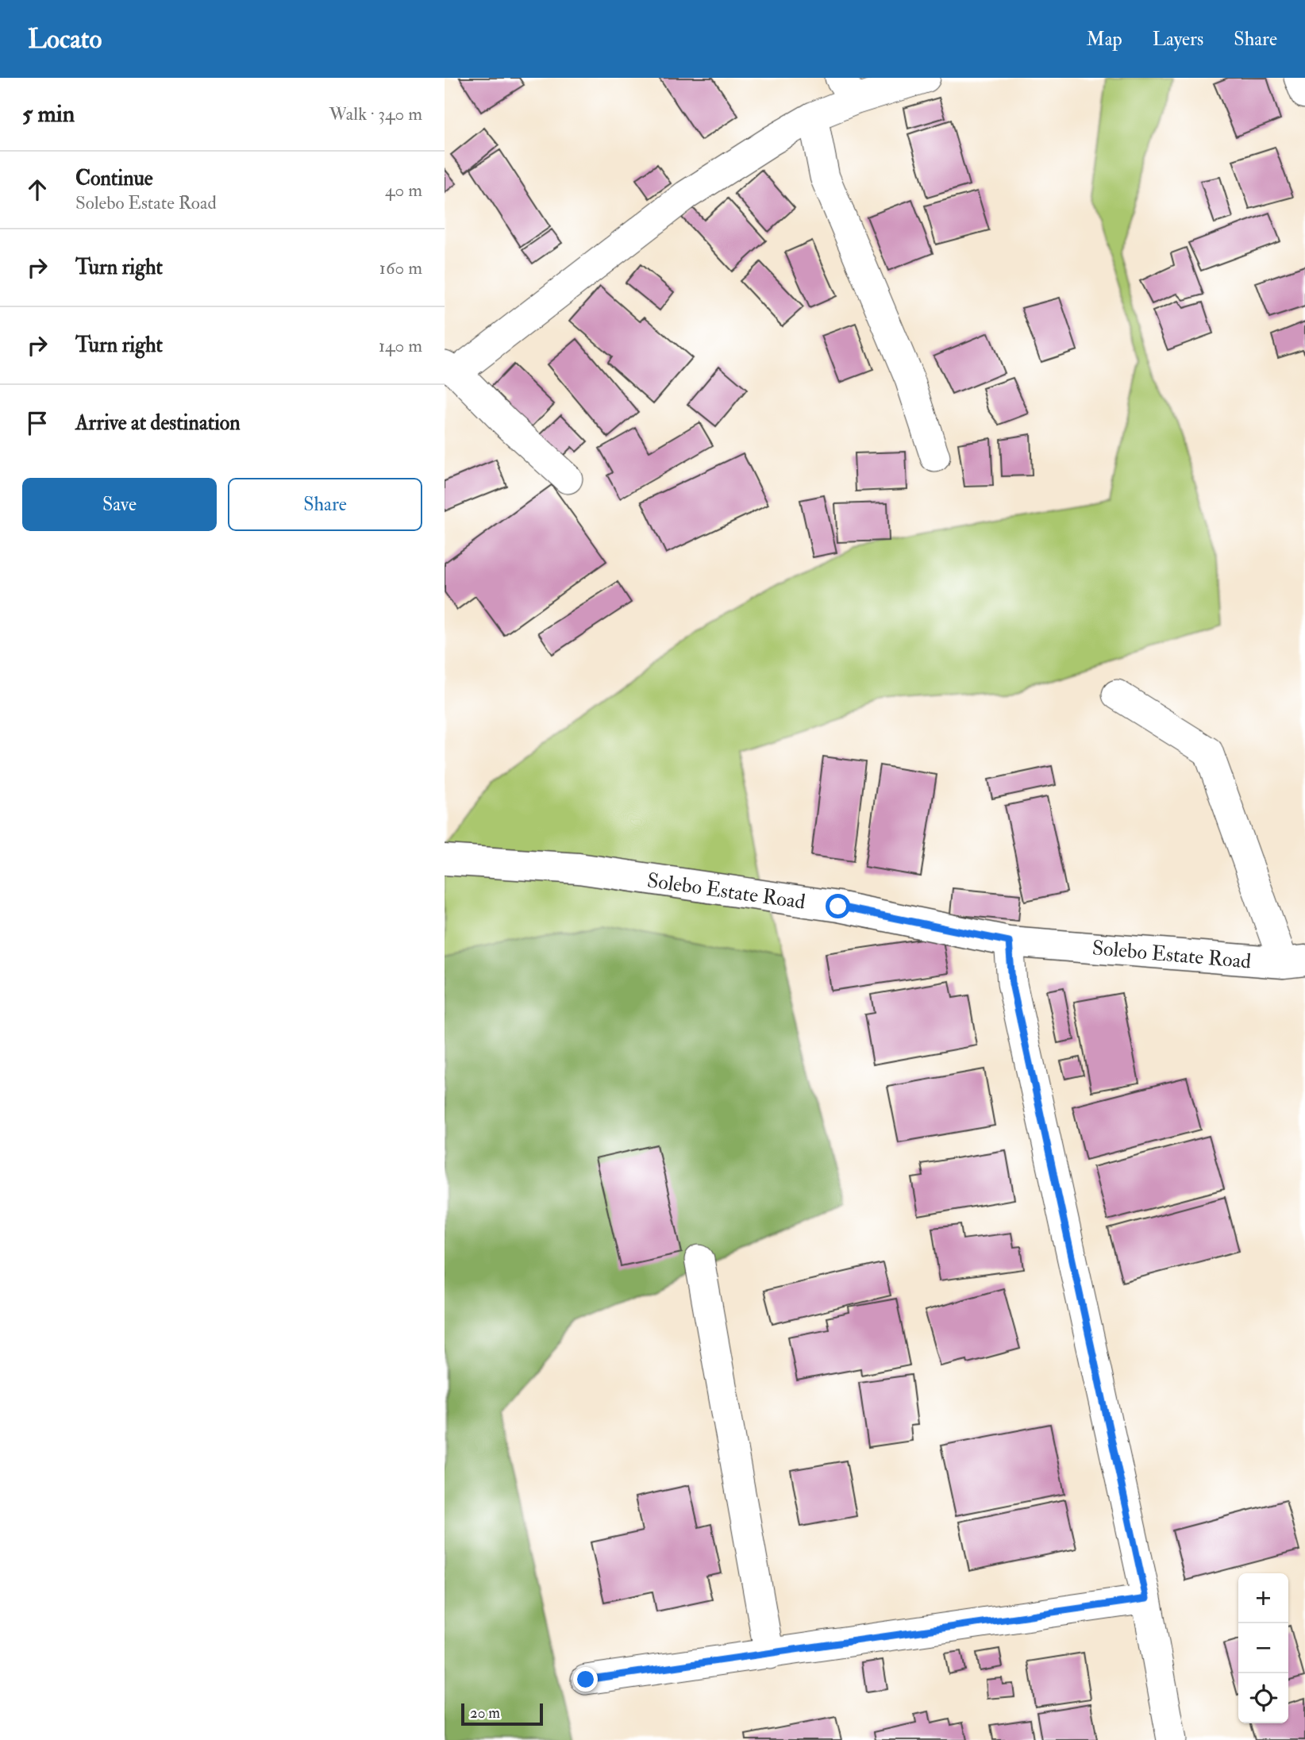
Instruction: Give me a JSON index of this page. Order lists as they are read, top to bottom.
{
  "streets": {
    "street": ["Solebo Estate Road"]
  },
  "scale_bar": "20 m",
  "page": {
    "header": "Locato",
    "nav": ["Map", "Layers", "Share"],
    "heading": ["5 min", "Walk · 340 m"],
    "list": [
      ["Continue", "Solebo Estate Road", "40 m"],
      ["Turn right", "160 m"],
      ["Turn right", "140 m"],
      "Arrive at destination"
    ],
    "buttons": ["Save", "Share"],
    "map_buttons": ["+", "−"],
    "scale": "20 m"
  }
}
